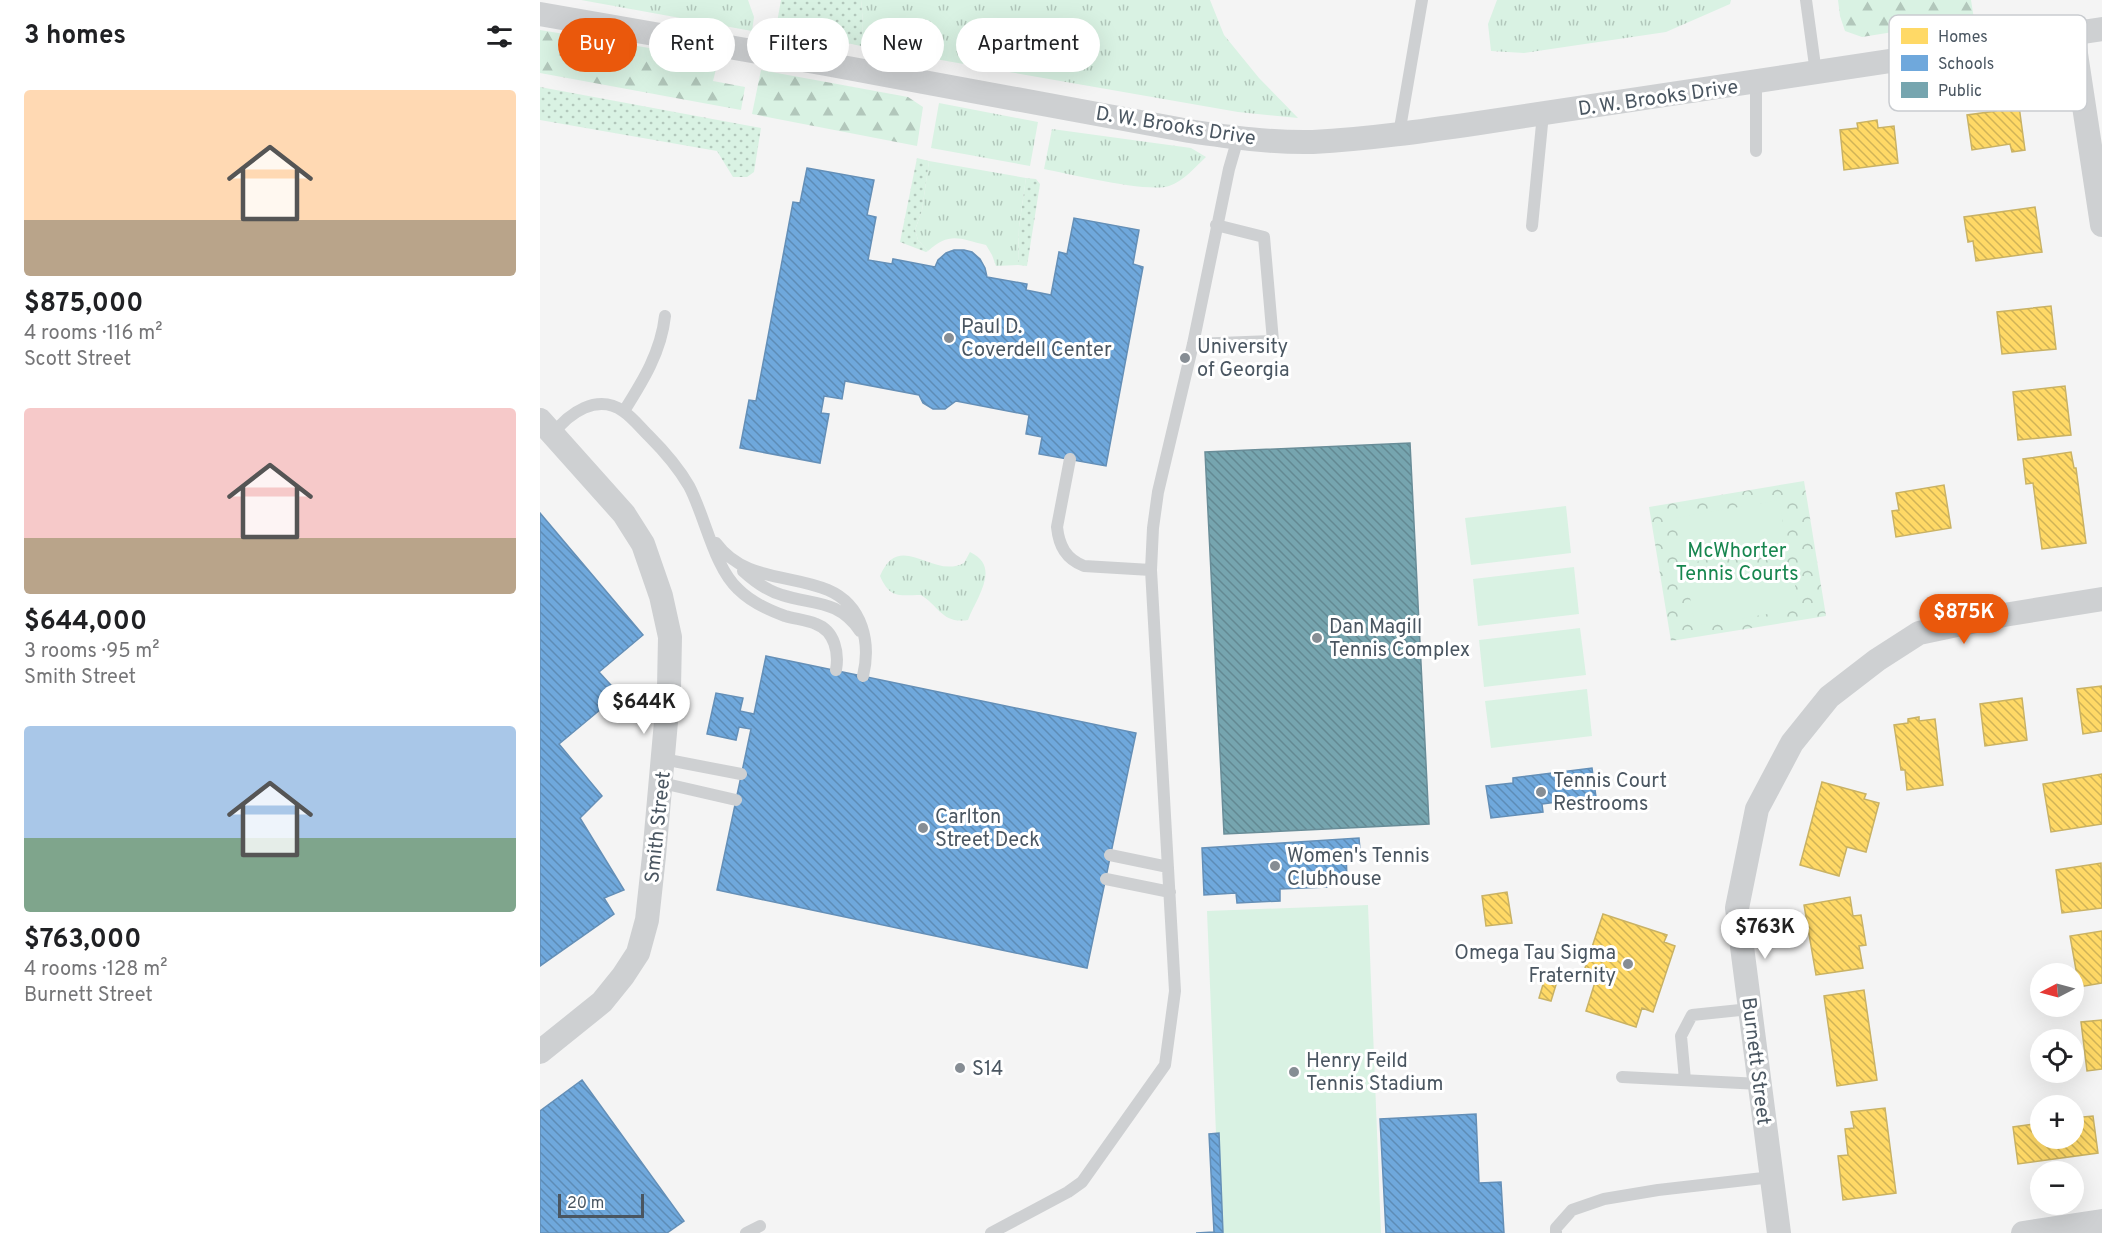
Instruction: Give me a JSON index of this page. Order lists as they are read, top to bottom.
{
  "streets": {
    "street": ["D. W. Brooks Drive", "Smith Street", "Burnett Street"]
  },
  "parks": ["McWhorter Tennis Courts"],
  "places": [
    "Paul D. Coverdell Center",
    "University of Georgia",
    "Dan Magill Tennis Complex",
    "Tennis Court Restrooms",
    "Carlton Street Deck",
    "Women's Tennis Clubhouse",
    "Omega Tau Sigma Fraternity",
    "S14",
    "Henry Feild Tennis Stadium"
  ],
  "legend": ["Homes", "Schools", "Public"],
  "scale_bar": "20 m",
  "north": "left",
  "page": {
    "heading": "3 homes",
    "chip": [
      "Buy",
      "Rent",
      "Filters",
      "New",
      "Apartment"
    ],
    "list": [
      {
        "name": "$875,000",
        "note": "4 rooms · 116 m² · Scott Street"
      },
      {
        "name": "$644,000",
        "note": "3 rooms · 95 m² · Smith Street"
      },
      {
        "name": "$763,000",
        "note": "4 rooms · 128 m² · Burnett Street"
      }
    ],
    "price": ["$875K", "$644K", "$763K"],
    "map_buttons": ["+", "−"],
    "scale": "20 m"
  }
}
